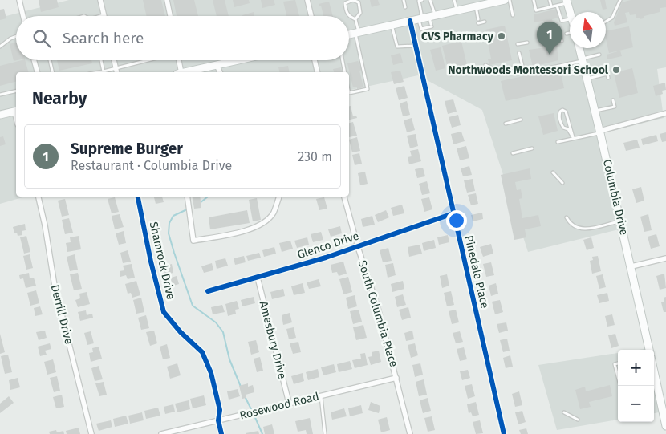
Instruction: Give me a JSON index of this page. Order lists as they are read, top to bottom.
{
  "streets": {
    "main road": ["Columbia Drive"],
    "street": [
      "Glenco Drive",
      "Shamrock Drive",
      "Pinedale Place",
      "South Columbia Place",
      "Derrill Drive",
      "Amesbury Drive",
      "Rosewood Road"
    ]
  },
  "crossings": [
    ["Glenco Drive", "Pinedale Place"],
    ["Glenco Drive", "South Columbia Place"],
    ["Glenco Drive", "Amesbury Drive"],
    ["Shamrock Drive", "Rosewood Road"],
    ["South Columbia Place", "Rosewood Road"],
    ["Amesbury Drive", "Rosewood Road"]
  ],
  "places": ["CVS Pharmacy", "Northwoods Montessori School"],
  "north": "top",
  "page": {
    "search": "Search here",
    "pins": "1",
    "heading": "Nearby",
    "list": [
      {
        "mark": "1",
        "name": "Supreme Burger",
        "note": "Restaurant · Columbia Drive",
        "value": "230 m"
      }
    ],
    "map_buttons": ["+", "−"]
  }
}
